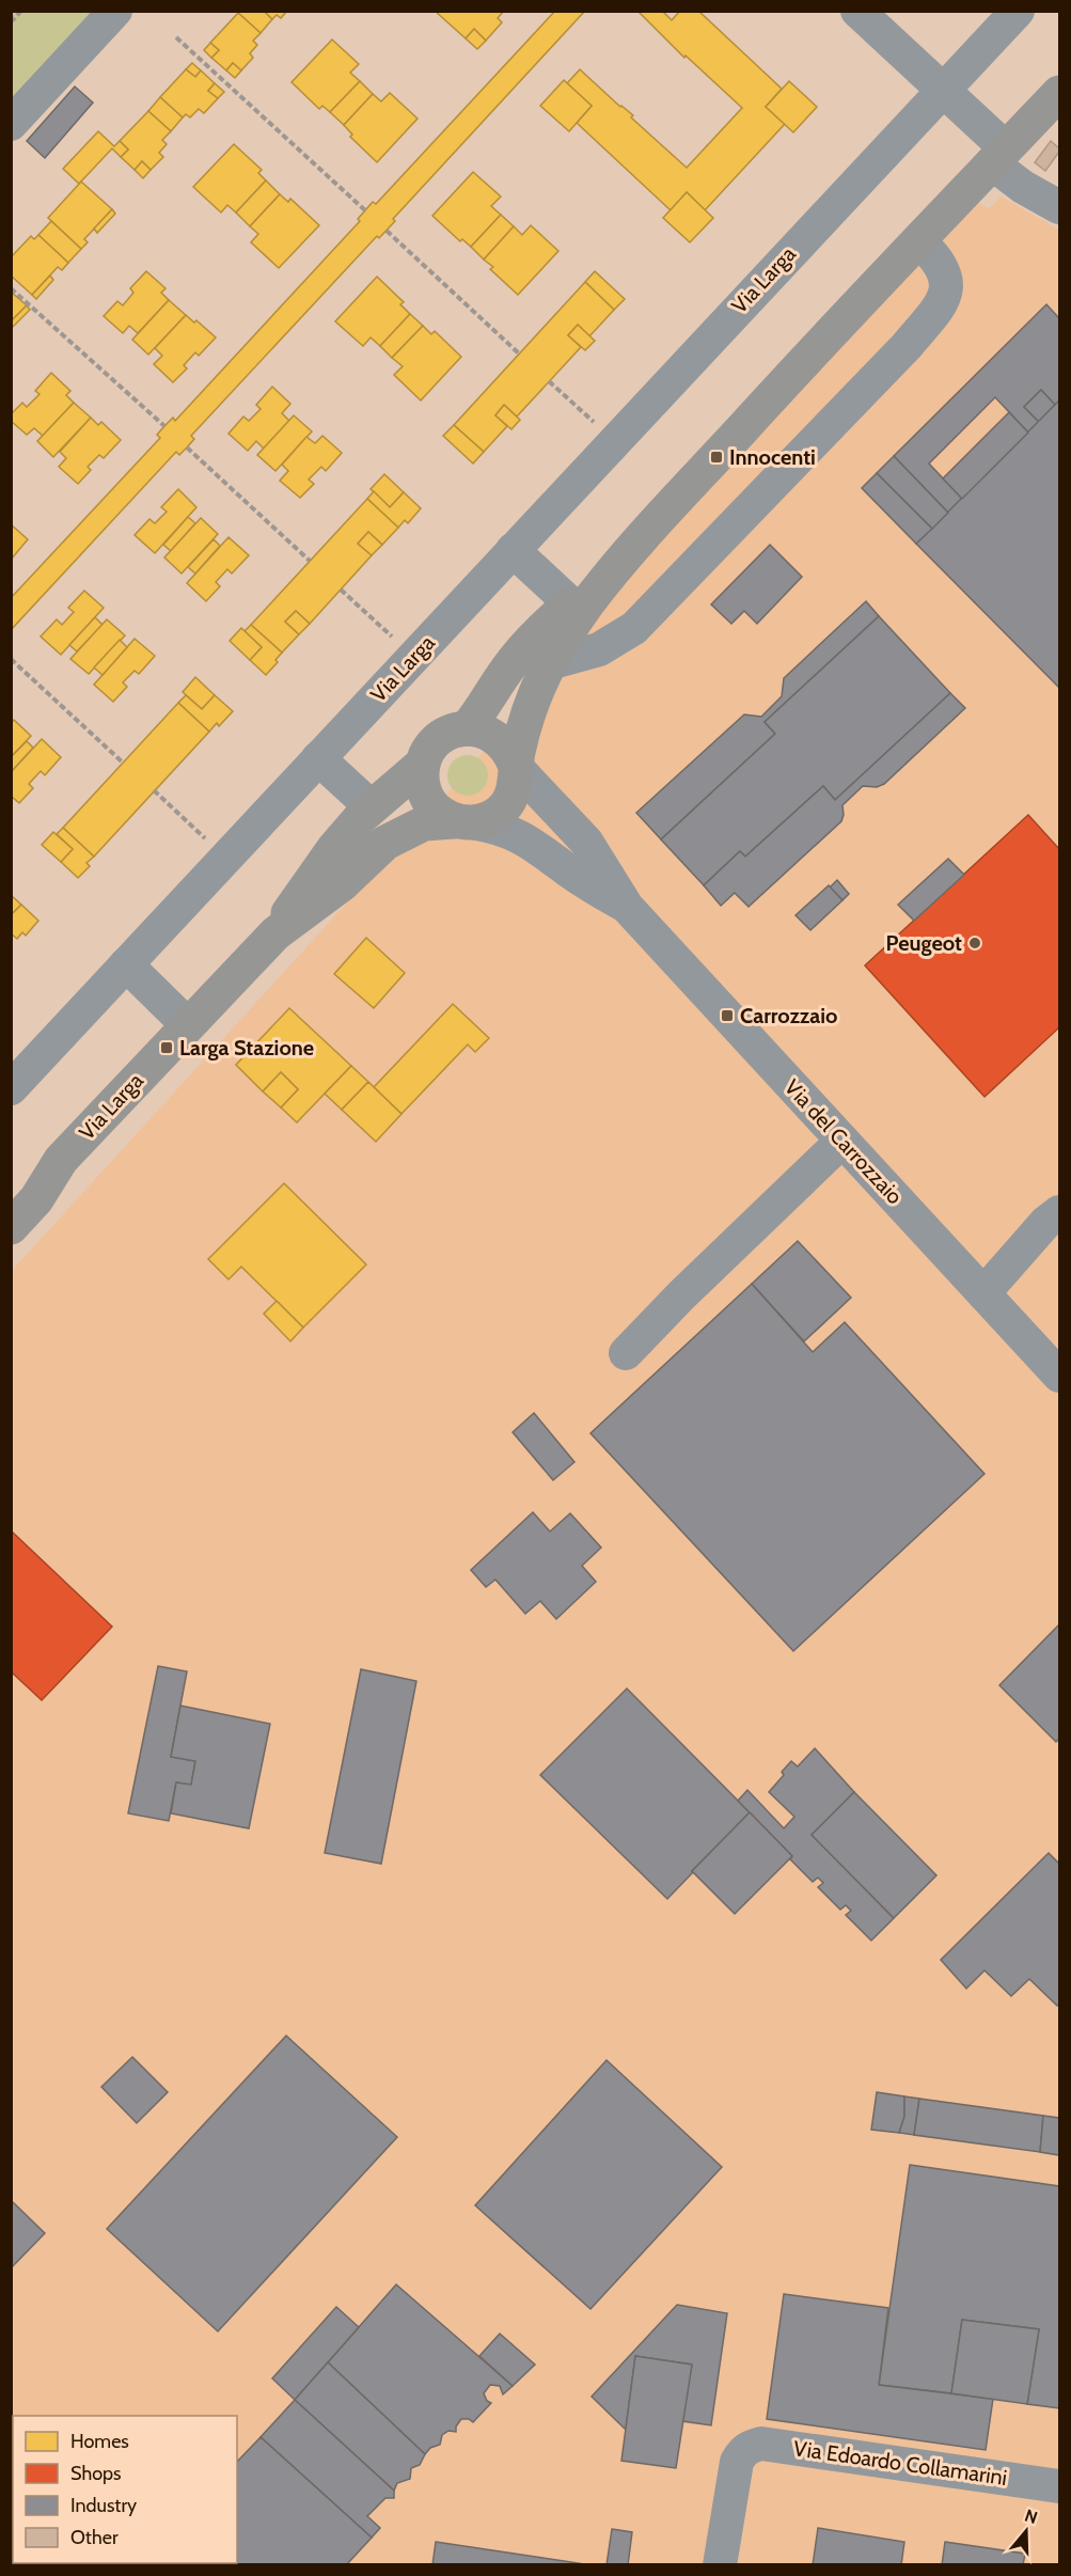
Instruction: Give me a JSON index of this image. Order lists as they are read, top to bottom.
{
  "streets": {
    "main road": ["Via Larga"],
    "street": ["Via del Carrozzaio", "Via Edoardo Collamarini"]
  },
  "crossings": [
    ["Via Larga", "Via del Carrozzaio"]
  ],
  "places": {
    "transit": ["Innocenti", "Carrozzaio", "Larga Stazione"],
    "other": ["Peugeot"]
  },
  "legend": [
    "Homes",
    "Shops",
    "Industry",
    "Other"
  ],
  "north": "top"
}
